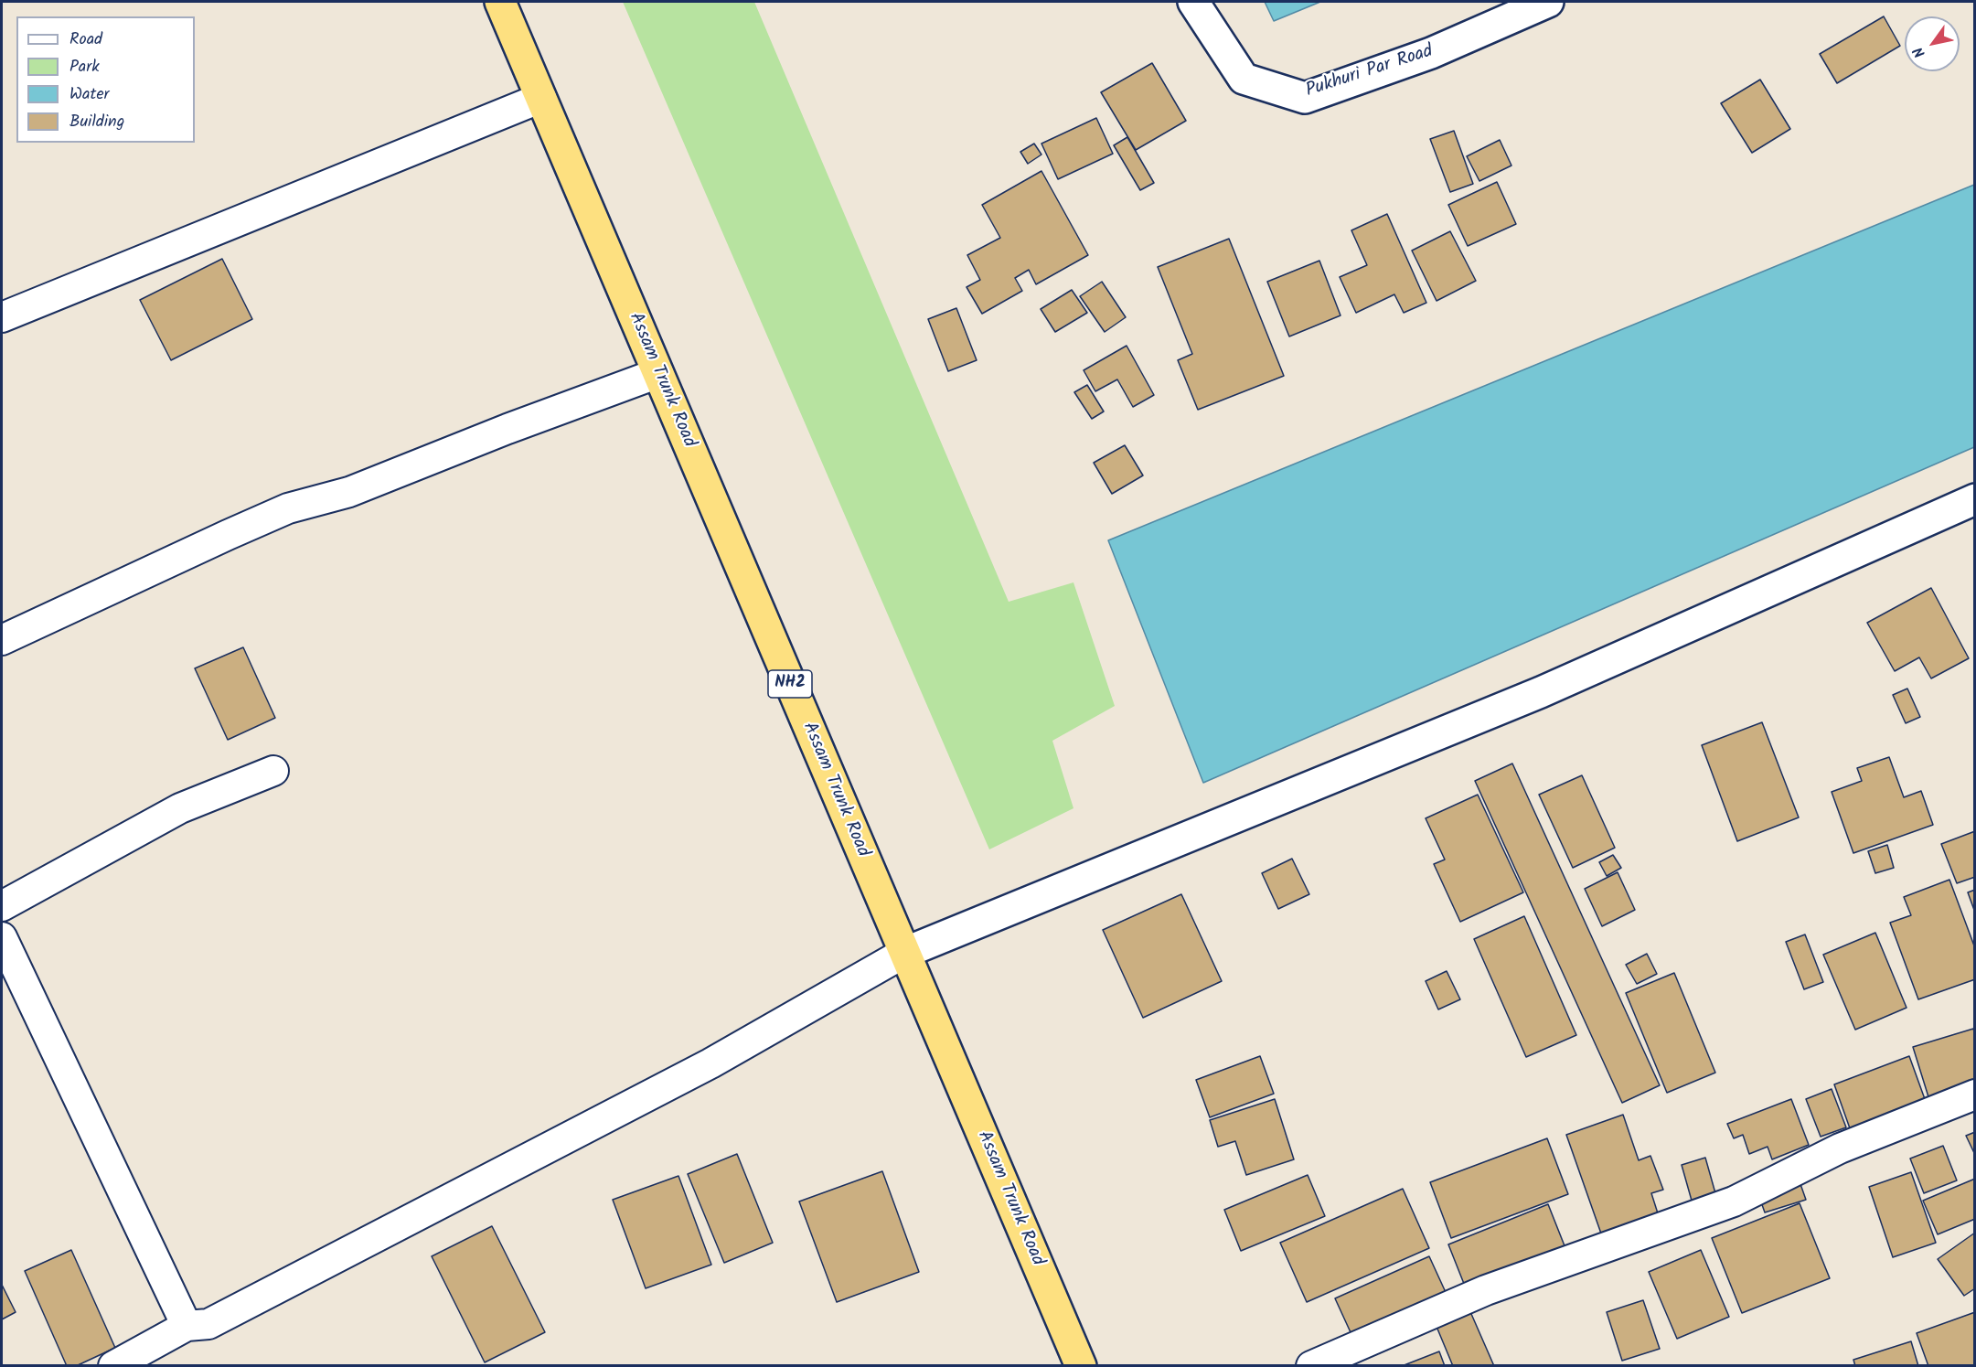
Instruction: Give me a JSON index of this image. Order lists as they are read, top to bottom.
{
  "streets": {
    "highway": ["Assam Trunk Road", "NH2"],
    "street": ["Pukhuri Par Road"]
  },
  "legend": [
    "Road",
    "Park",
    "Water",
    "Building"
  ],
  "north": "bottom left"
}
